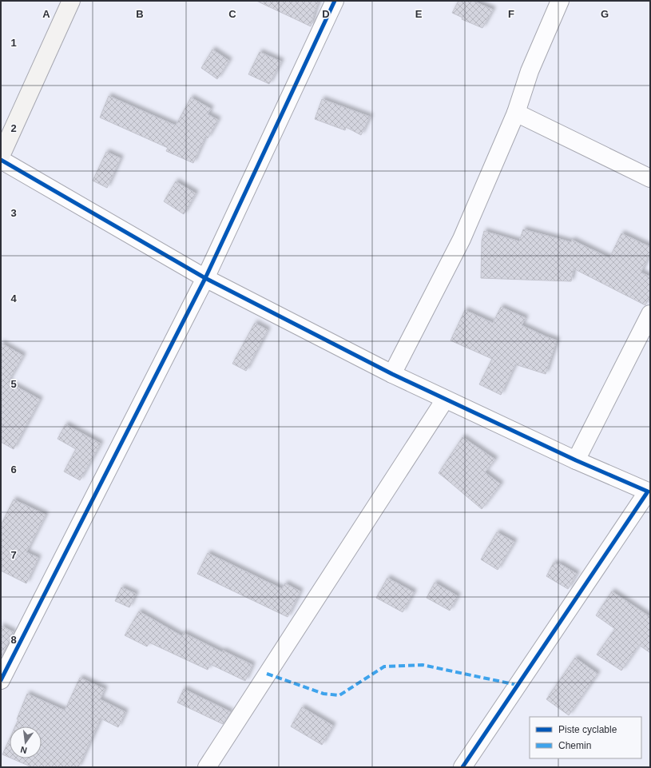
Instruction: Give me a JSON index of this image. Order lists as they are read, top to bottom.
{
  "legend": ["Piste cyclable", "Chemin"],
  "north": "bottom",
  "grid": {
    "columns": [
      "A",
      "B",
      "C",
      "D",
      "E",
      "F",
      "G"
    ],
    "rows": [
      "1",
      "2",
      "3",
      "4",
      "5",
      "6",
      "7",
      "8"
    ]
  }
}
